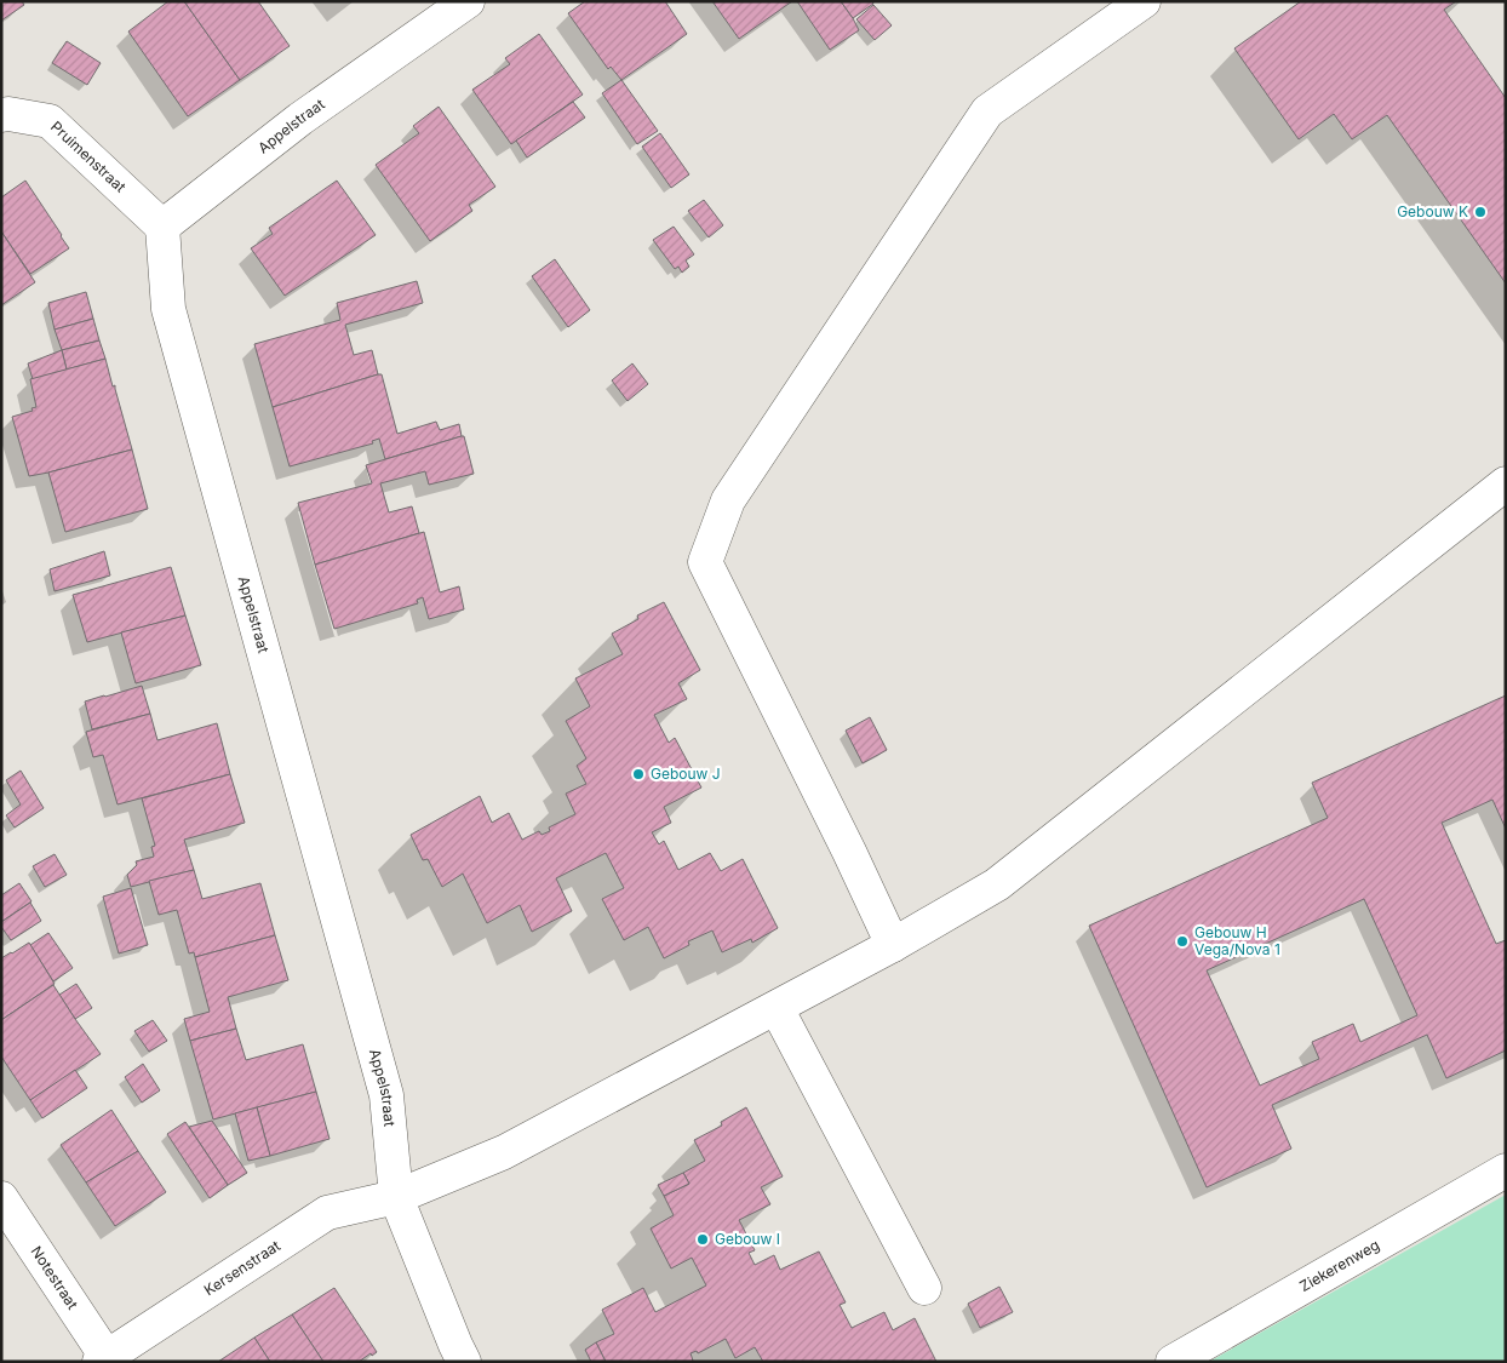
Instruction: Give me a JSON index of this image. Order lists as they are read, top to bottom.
{
  "streets": {
    "street": [
      "Appelstraat",
      "Pruimenstraat",
      "Ziekerenweg",
      "Kersenstraat",
      "Notestraat"
    ]
  },
  "crossings": [
    ["Appelstraat", "Pruimenstraat"],
    ["Appelstraat", "Kersenstraat"],
    ["Kersenstraat", "Notestraat"]
  ],
  "places": [
    "Gebouw K",
    "Gebouw J",
    "Gebouw H Vega/Nova 1",
    "Gebouw I"
  ]
}
